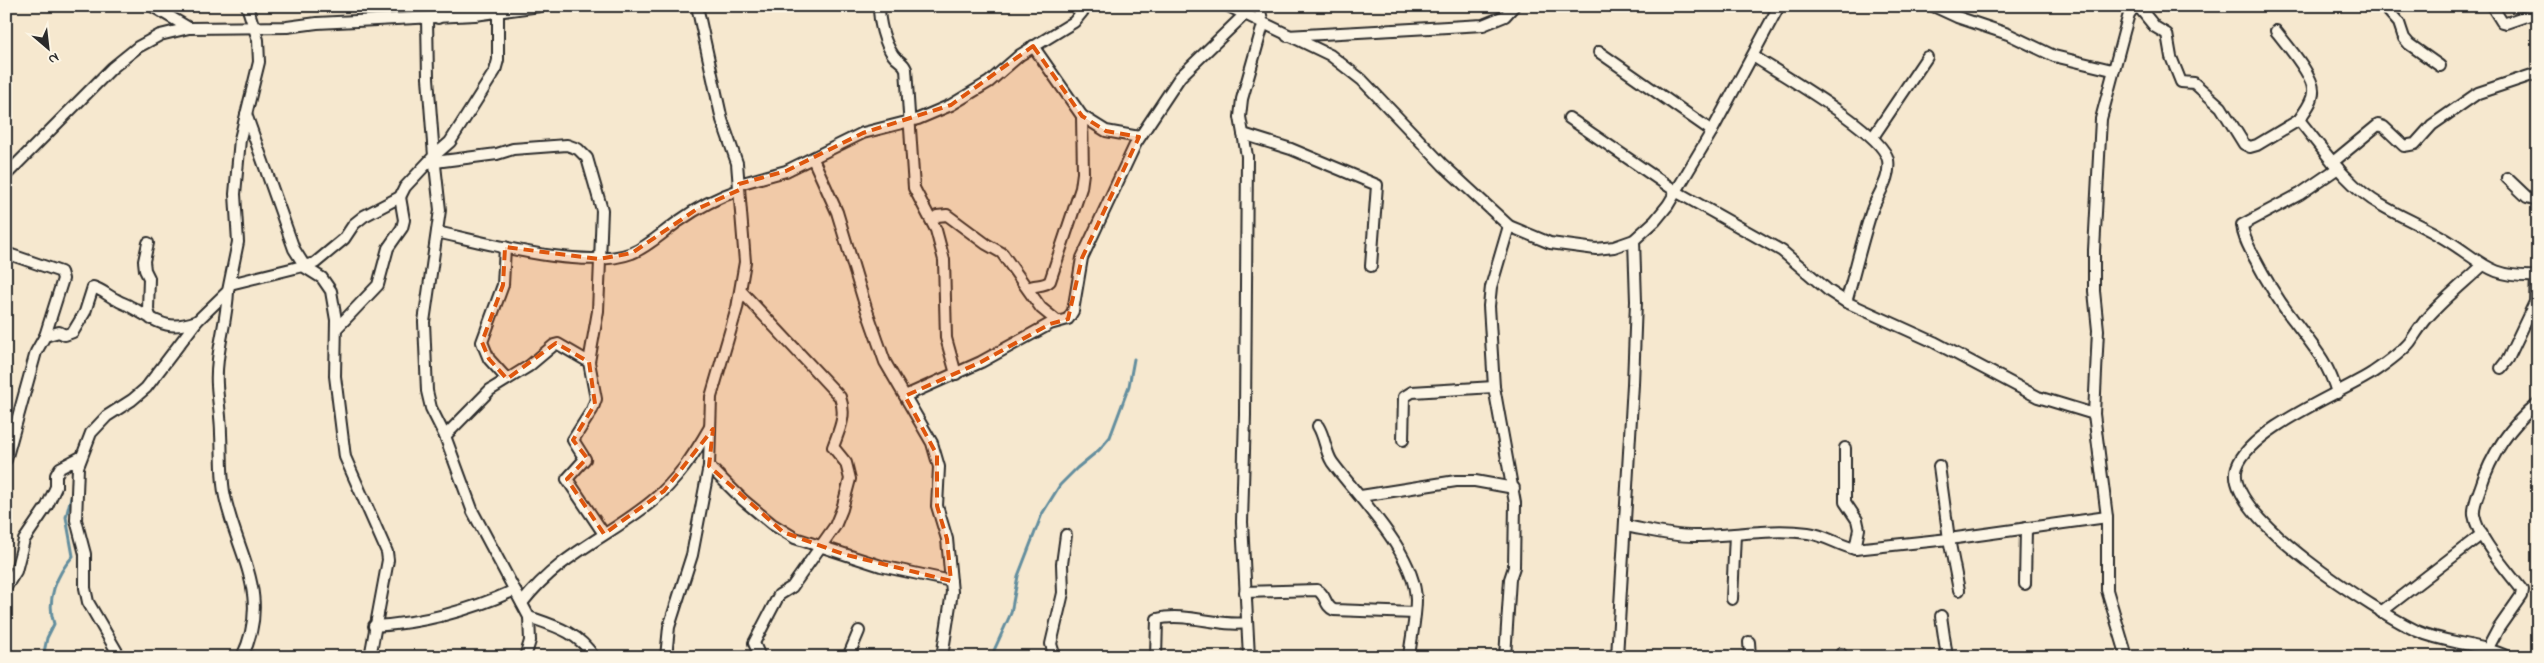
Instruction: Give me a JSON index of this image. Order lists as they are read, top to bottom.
{
  "north": "bottom right"
}
